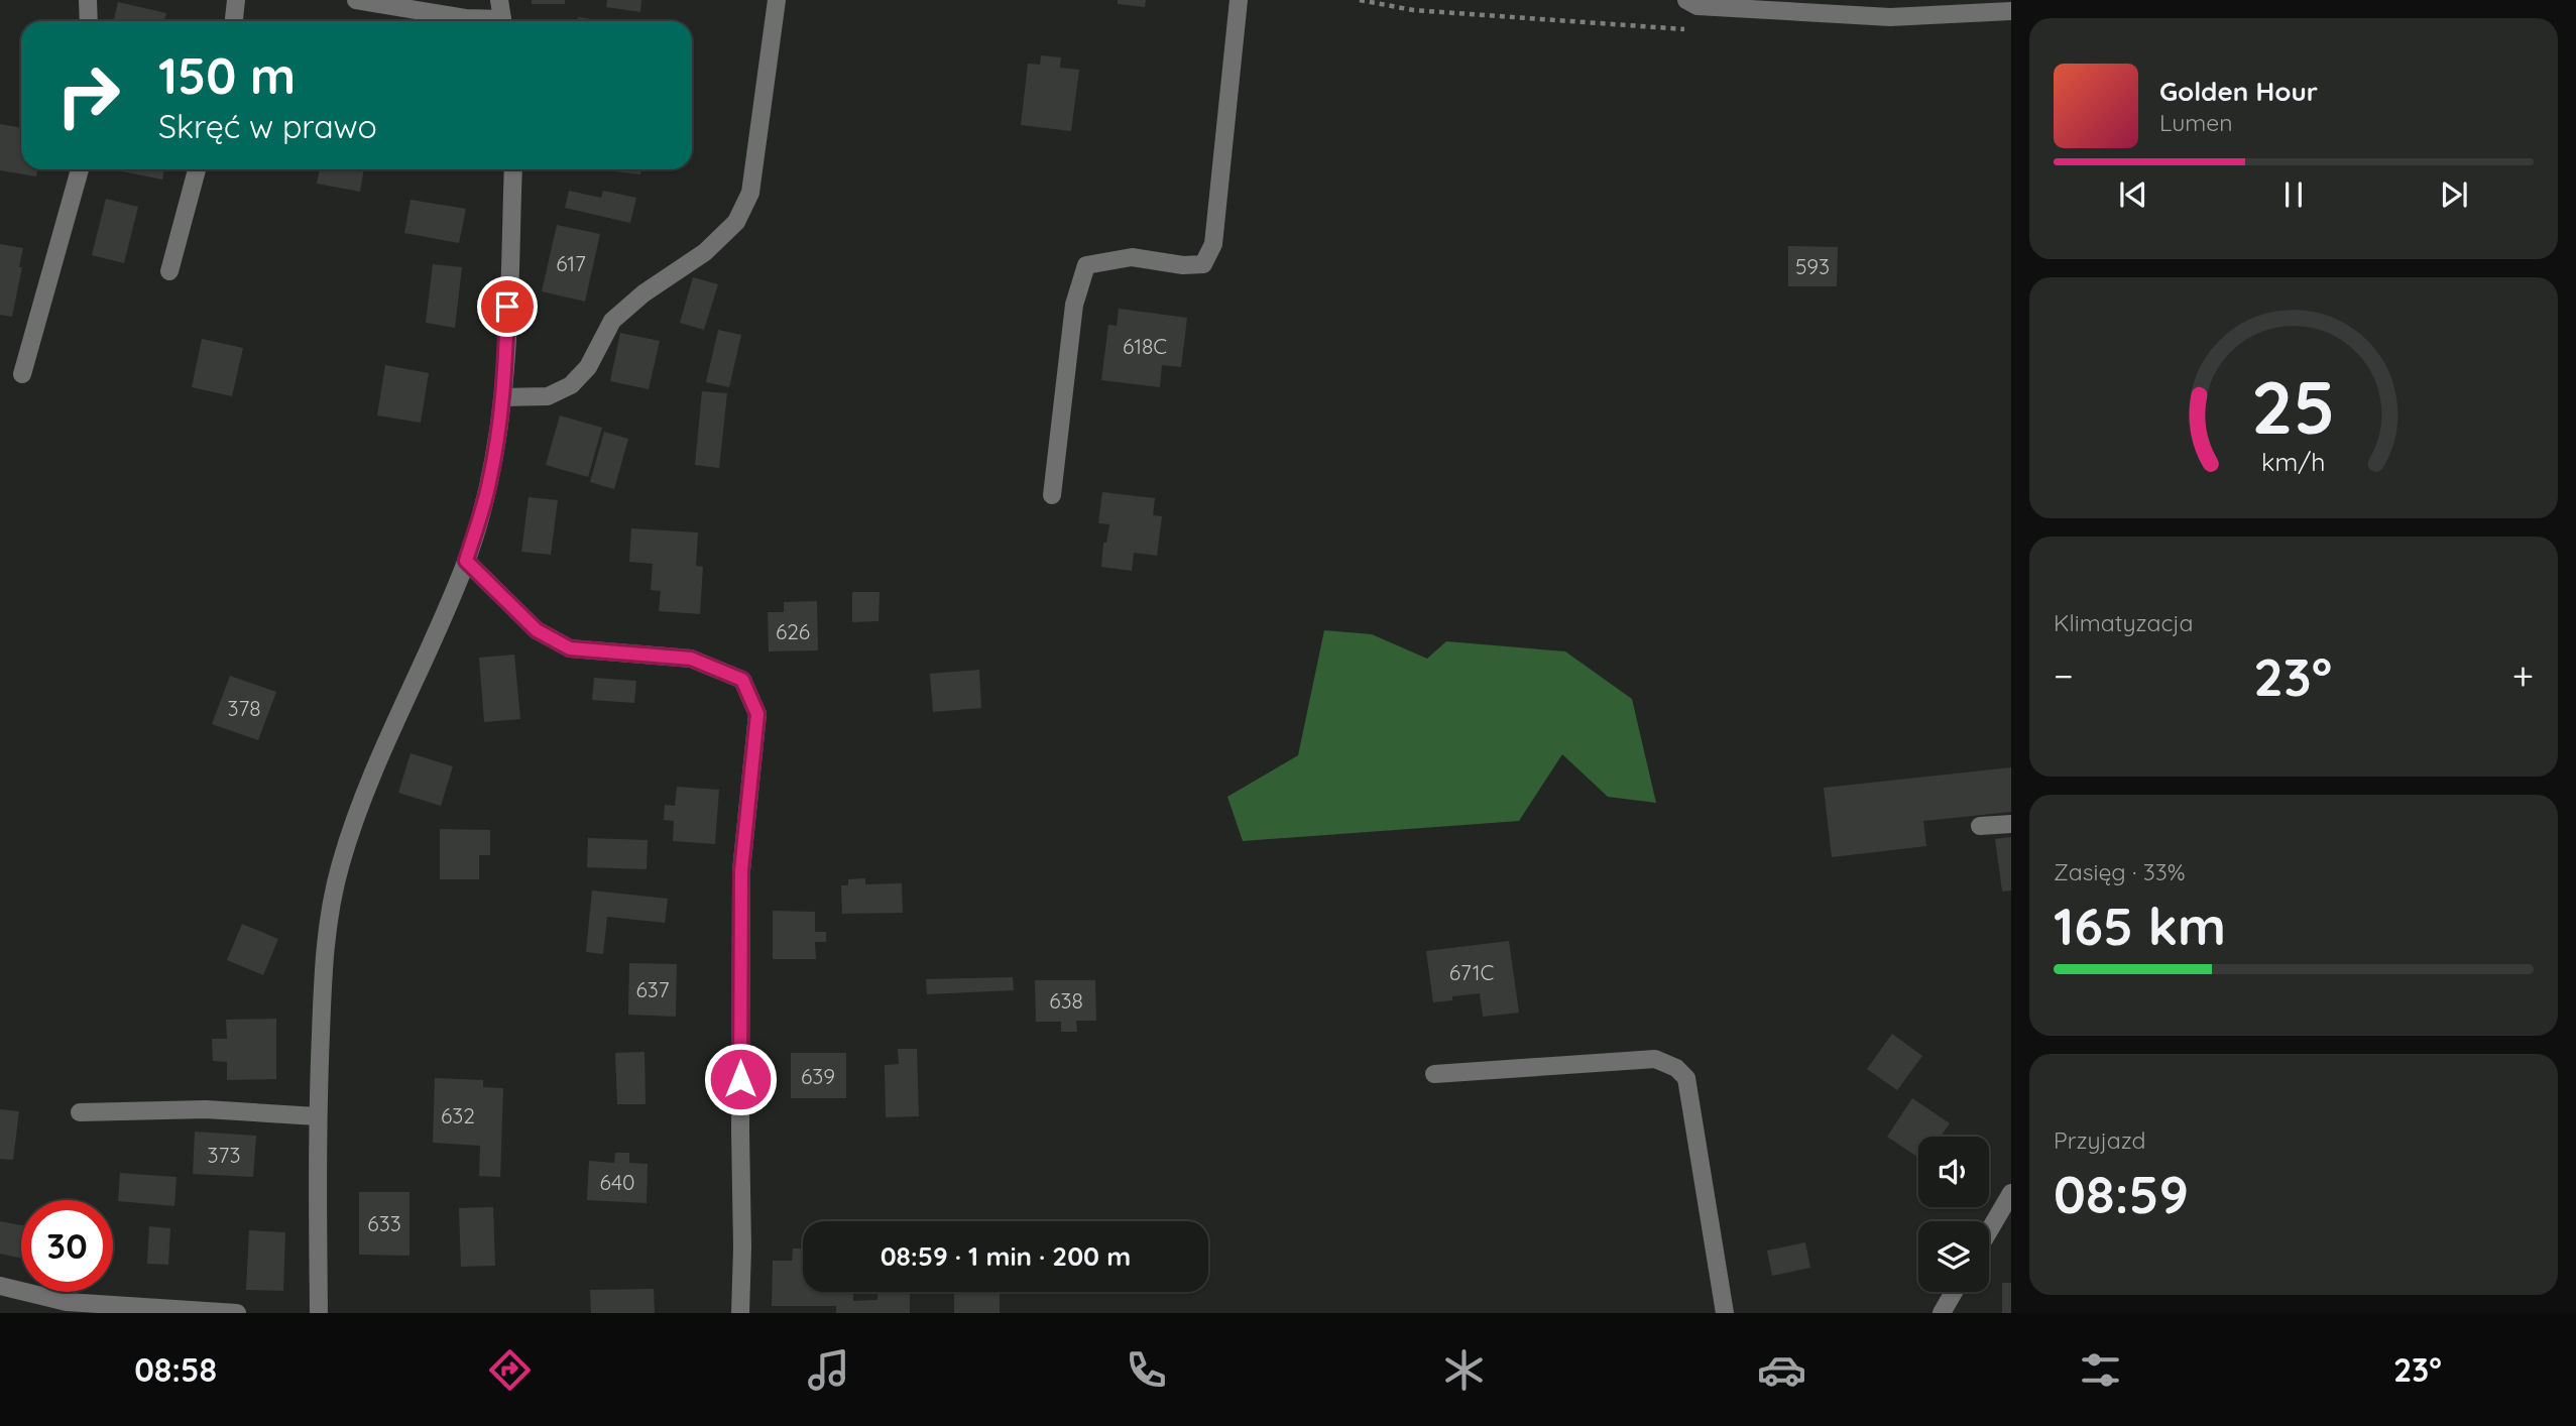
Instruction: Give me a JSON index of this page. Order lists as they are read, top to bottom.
{
  "house_numbers": [
    "617",
    "593",
    "618C",
    "626",
    "378",
    "671C",
    "637",
    "638",
    "639",
    "632",
    "373",
    "640",
    "633"
  ],
  "page": {
    "turn": ["150 m", "Skręć w prawo"],
    "song": ["Golden Hour", "Lumen"],
    "tile": [
      "Klimatyzacja",
      ["Zasięg · 33%", "165 km"],
      ["Przyjazd", "08:59"]
    ],
    "heat": ["−", "23°", "+"],
    "limit": "30",
    "trip": "08:59 · 1 min · 200 m",
    "tabs": ["08:58", "23°"],
    "gauge": ["25", "km/h"]
  }
}
